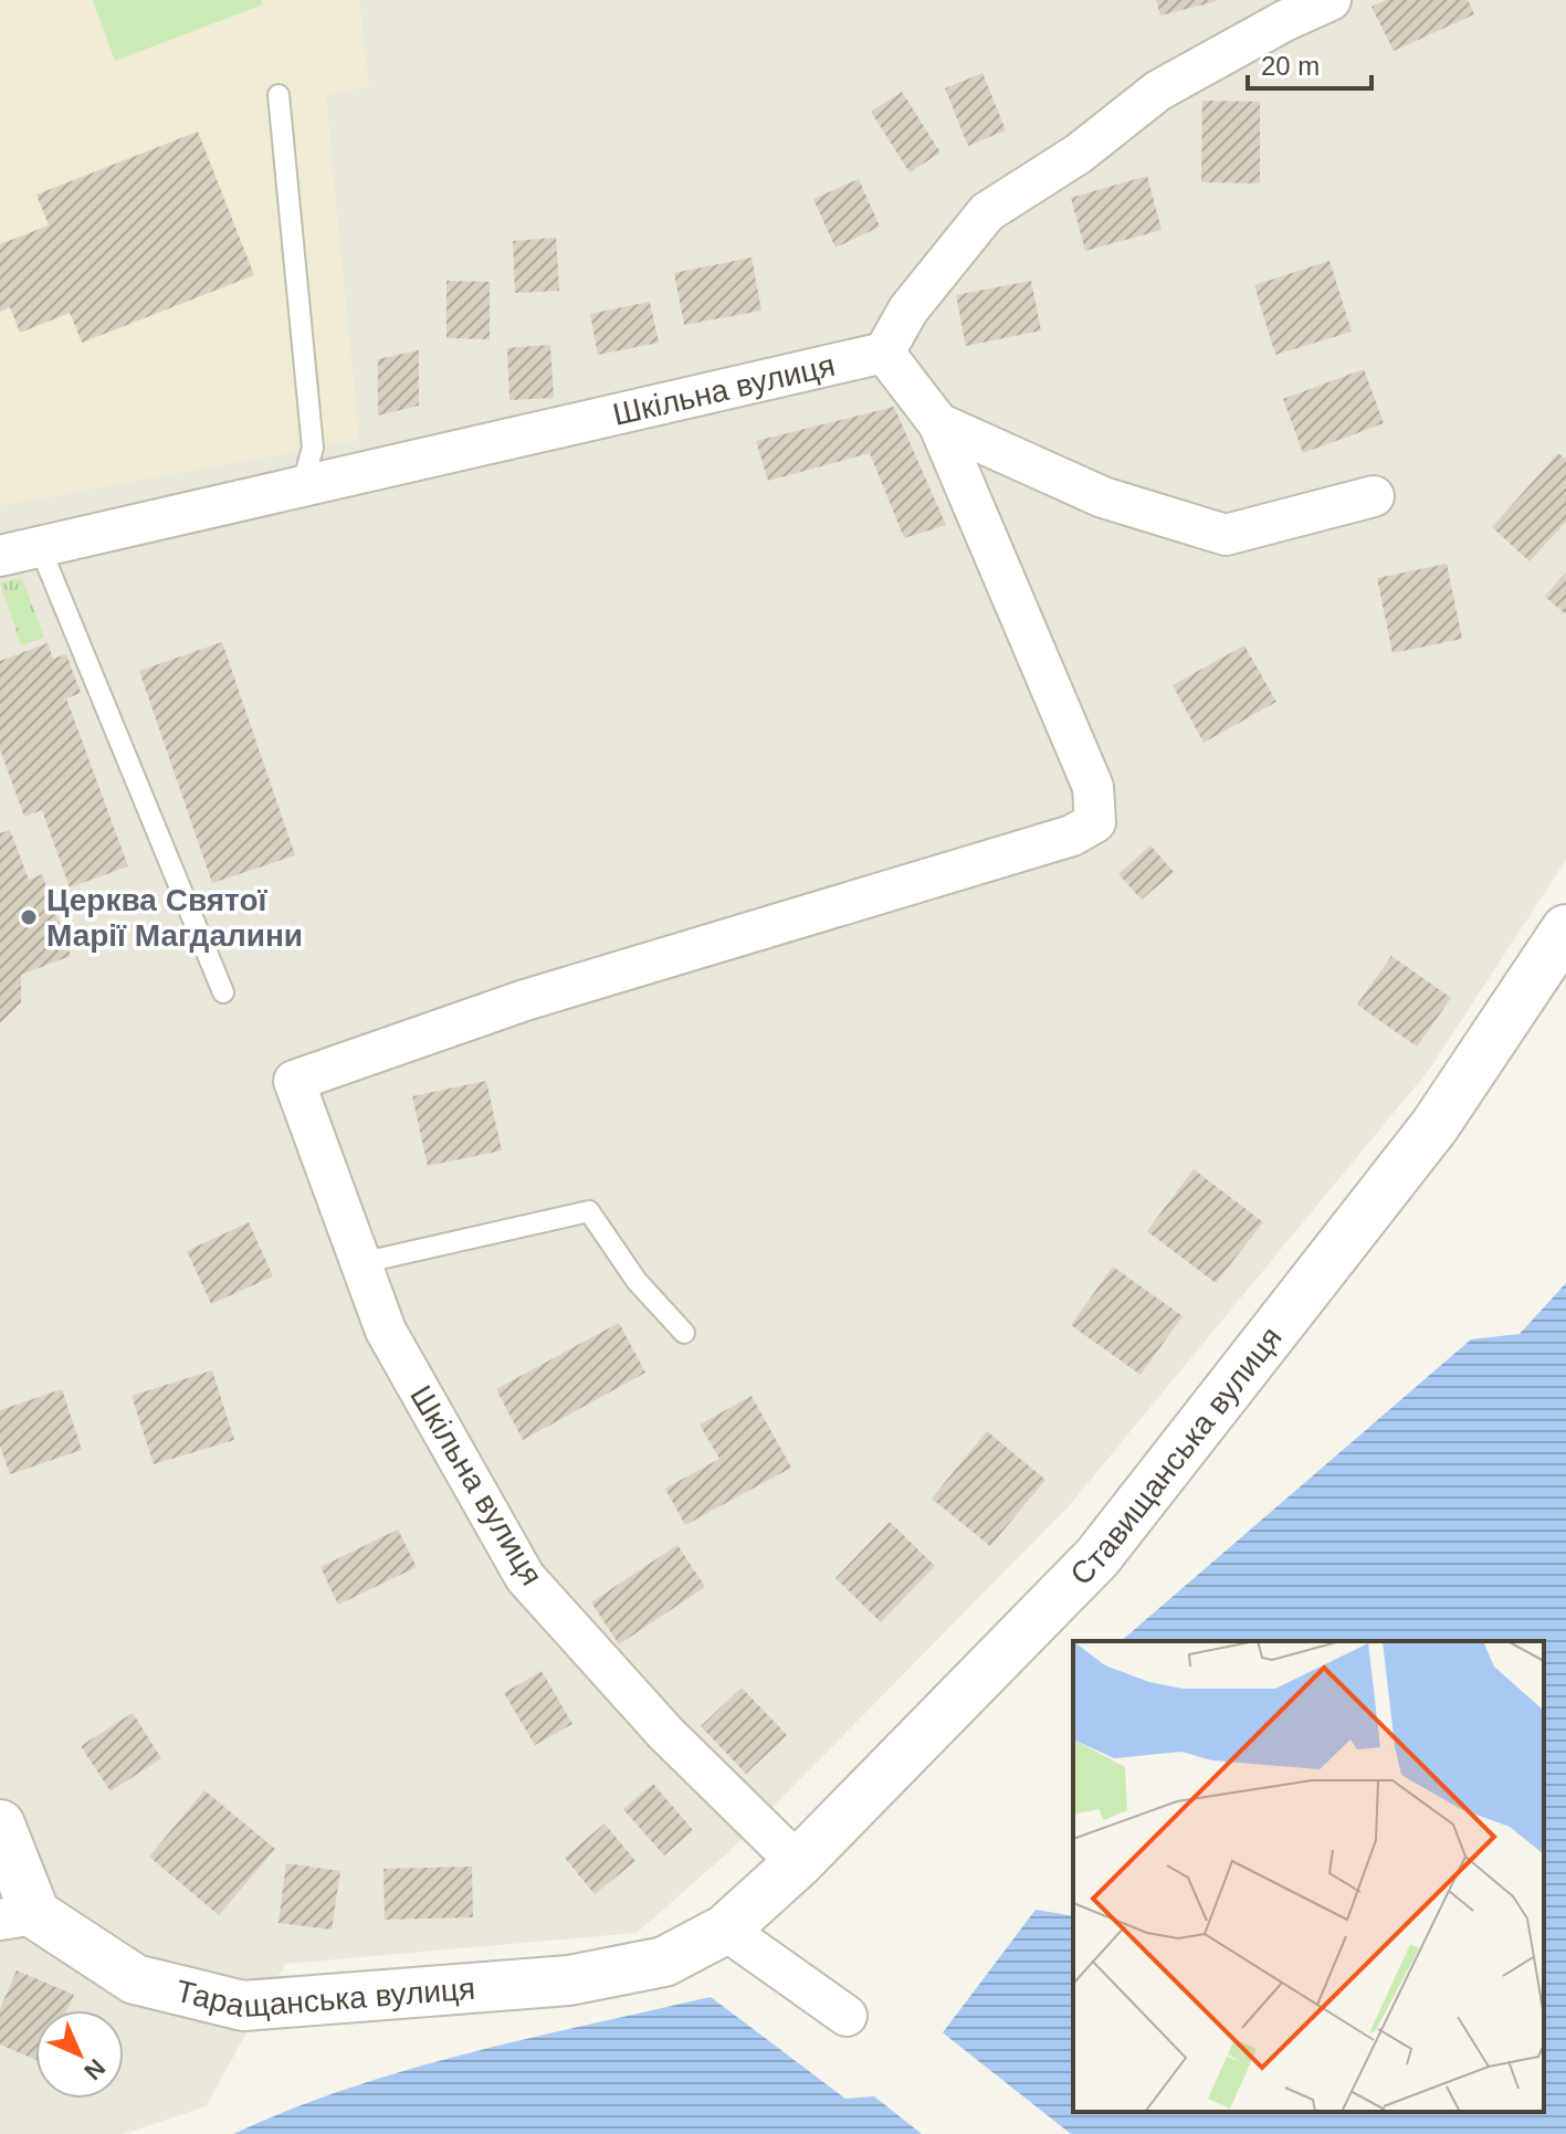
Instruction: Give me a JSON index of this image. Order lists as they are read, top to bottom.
{
  "streets": {
    "street": ["Шкільна вулиця", "Ставищанська вулиця", "Таращанська вулиця"]
  },
  "crossings": [
    ["Шкільна вулиця", "Ставищанська вулиця"],
    ["Ставищанська вулиця", "Таращанська вулиця"]
  ],
  "places": ["Церква Святої Марії Магдалини"],
  "scale_bar": "20 m",
  "north": "bottom right"
}
